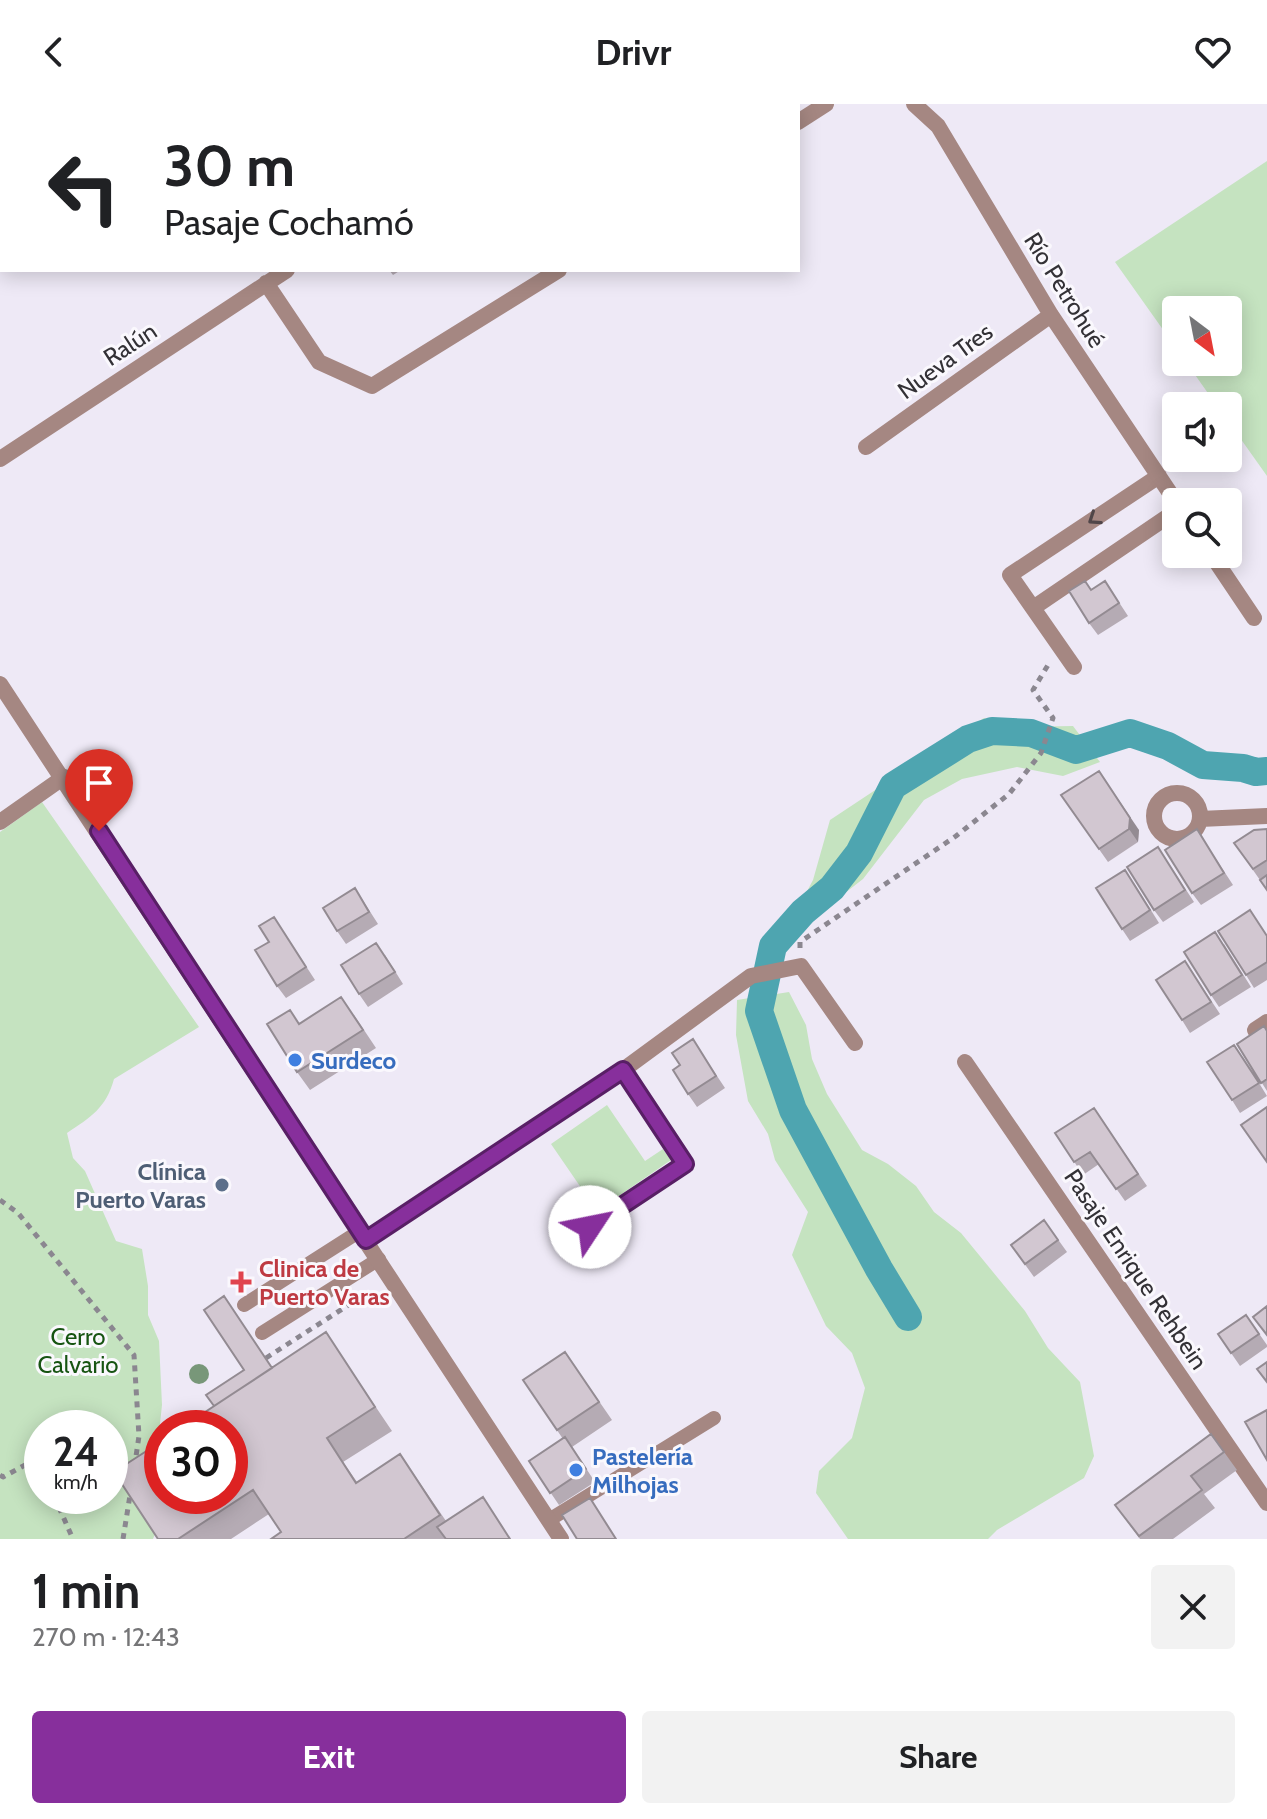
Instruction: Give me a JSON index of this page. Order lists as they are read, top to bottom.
{
  "streets": {
    "street": [
      "Río Petrohué",
      "Ralún",
      "Nueva Tres",
      "Pasaje Enrique Rehbein"
    ]
  },
  "crossings": [
    ["Río Petrohué", "Nueva Tres"]
  ],
  "parks": ["Cerro Calvario"],
  "places": {
    "other": ["Surdeco", "Clínica Puerto Varas", "Pastelería Milhojas"],
    "health": ["Clinica de Puerto Varas"]
  },
  "north": "bottom right",
  "page": {
    "header": "Drivr",
    "turn": ["30 m", "Pasaje Cochamó"],
    "speed": "24 km/h",
    "limit": "30",
    "heading": ["1 min", "270 m · 12:43"],
    "buttons": ["Exit", "Share"]
  }
}
